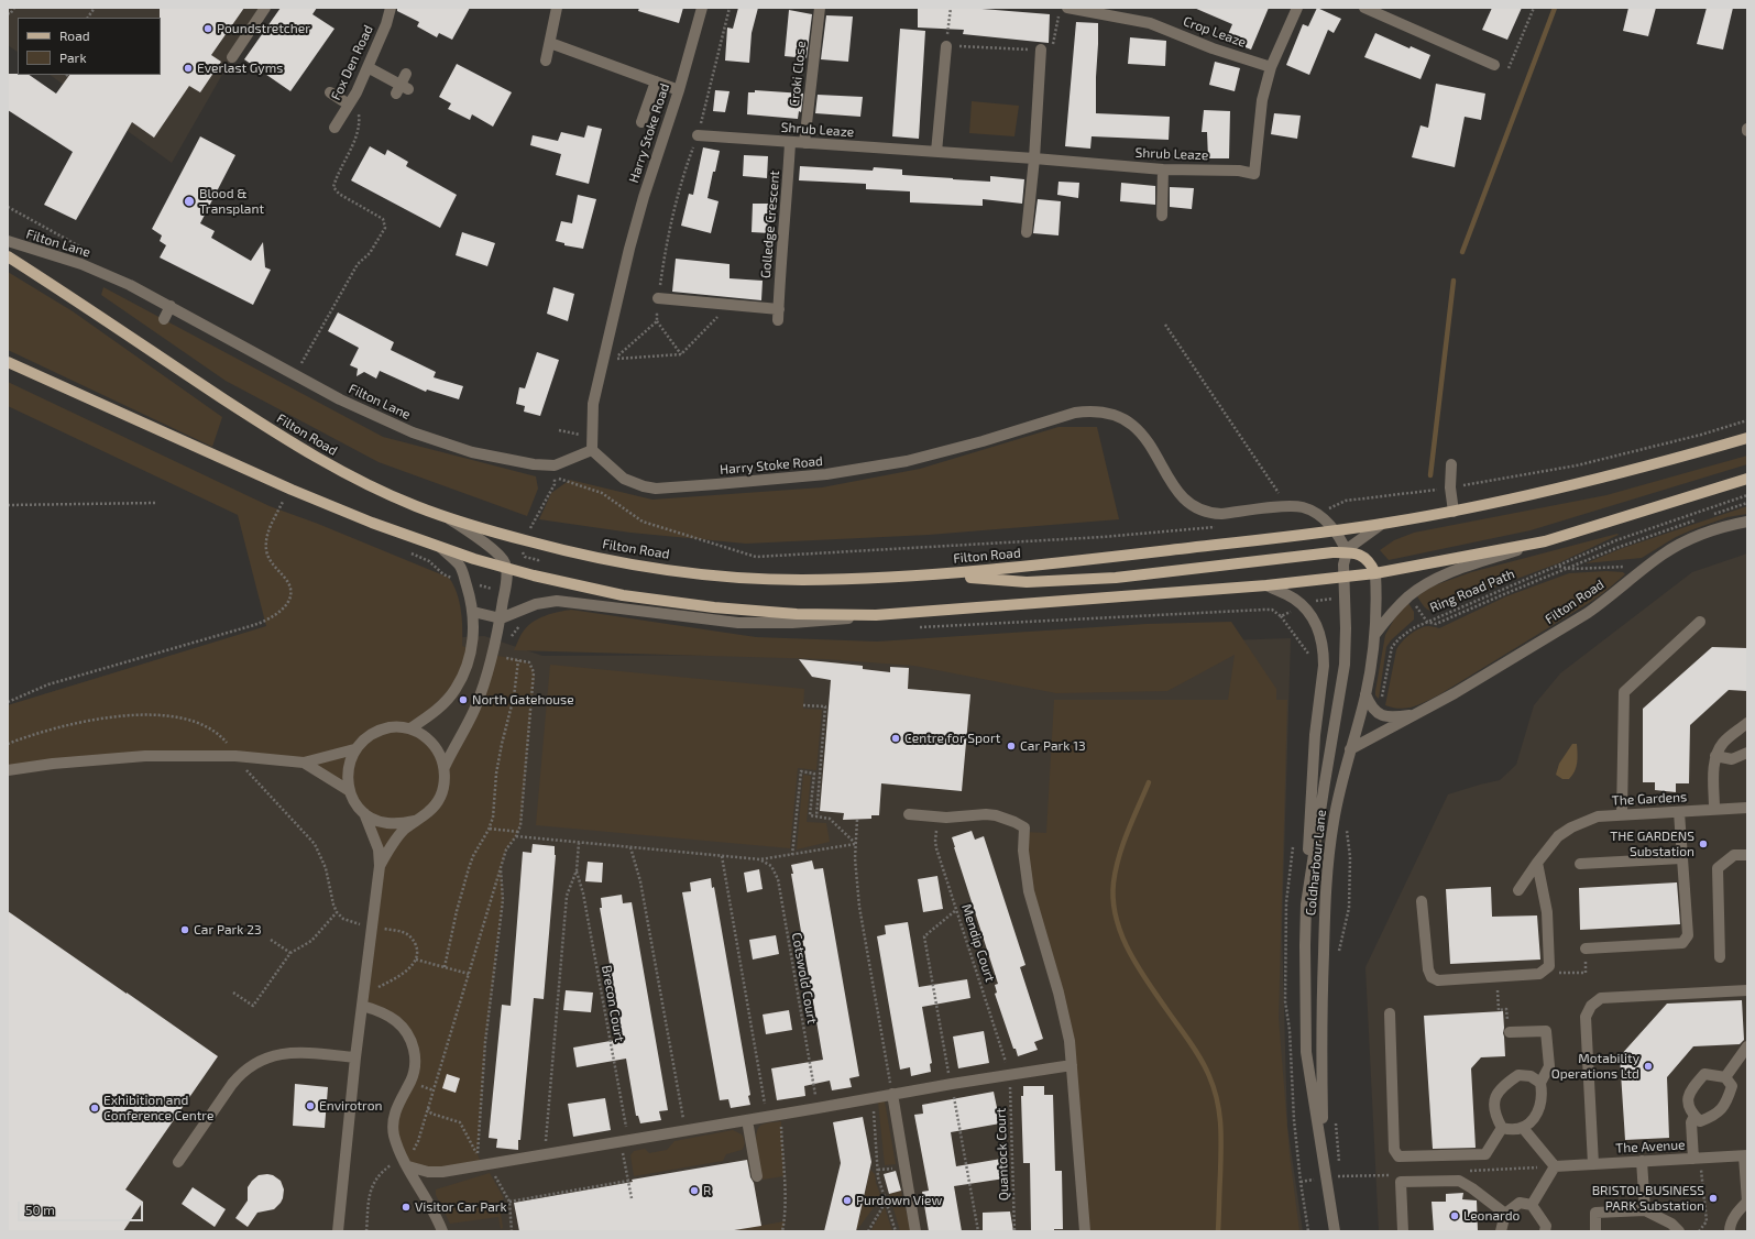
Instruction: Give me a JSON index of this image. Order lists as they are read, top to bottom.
{
  "streets": {
    "main road": ["Filton Road"],
    "street": [
      "Crop Leaze",
      "Fox Den Road",
      "Croki Close",
      "Shrub Leaze",
      "Harry Stoke Road",
      "Golledge Crescent",
      "Filton Lane",
      "The Gardens",
      "Coldharbour Lane",
      "The Avenue"
    ],
    "path": [
      "Ring Road Path",
      "Mendip Court",
      "Cotswold Court",
      "Brecon Court",
      "Quantock Court"
    ]
  },
  "crossings": [
    ["Crop Leaze", "Shrub Leaze"],
    ["Croki Close", "Shrub Leaze"],
    ["Shrub Leaze", "Golledge Crescent"],
    ["Harry Stoke Road", "Filton Lane"],
    ["Harry Stoke Road", "Filton Road"],
    ["Harry Stoke Road", "Coldharbour Lane"],
    ["Filton Road", "Coldharbour Lane"],
    ["Mendip Court", "Quantock Court"]
  ],
  "places": [
    "Poundstretcher",
    "Everlast Gyms",
    "Blood & Transplant",
    "North Gatehouse",
    "Centre for Sport",
    "Car Park 13",
    "THE GARDENS Substation",
    "Car Park 23",
    "Motability Operations Ltd",
    "Envirotron",
    "Exhibition and Conference Centre",
    "R",
    "BRISTOL BUSINESS PARK Substation",
    "Purdown View",
    "Visitor Car Park",
    "Leonardo"
  ],
  "legend": ["Road", "Park"],
  "scale_bar": "50 m"
}
